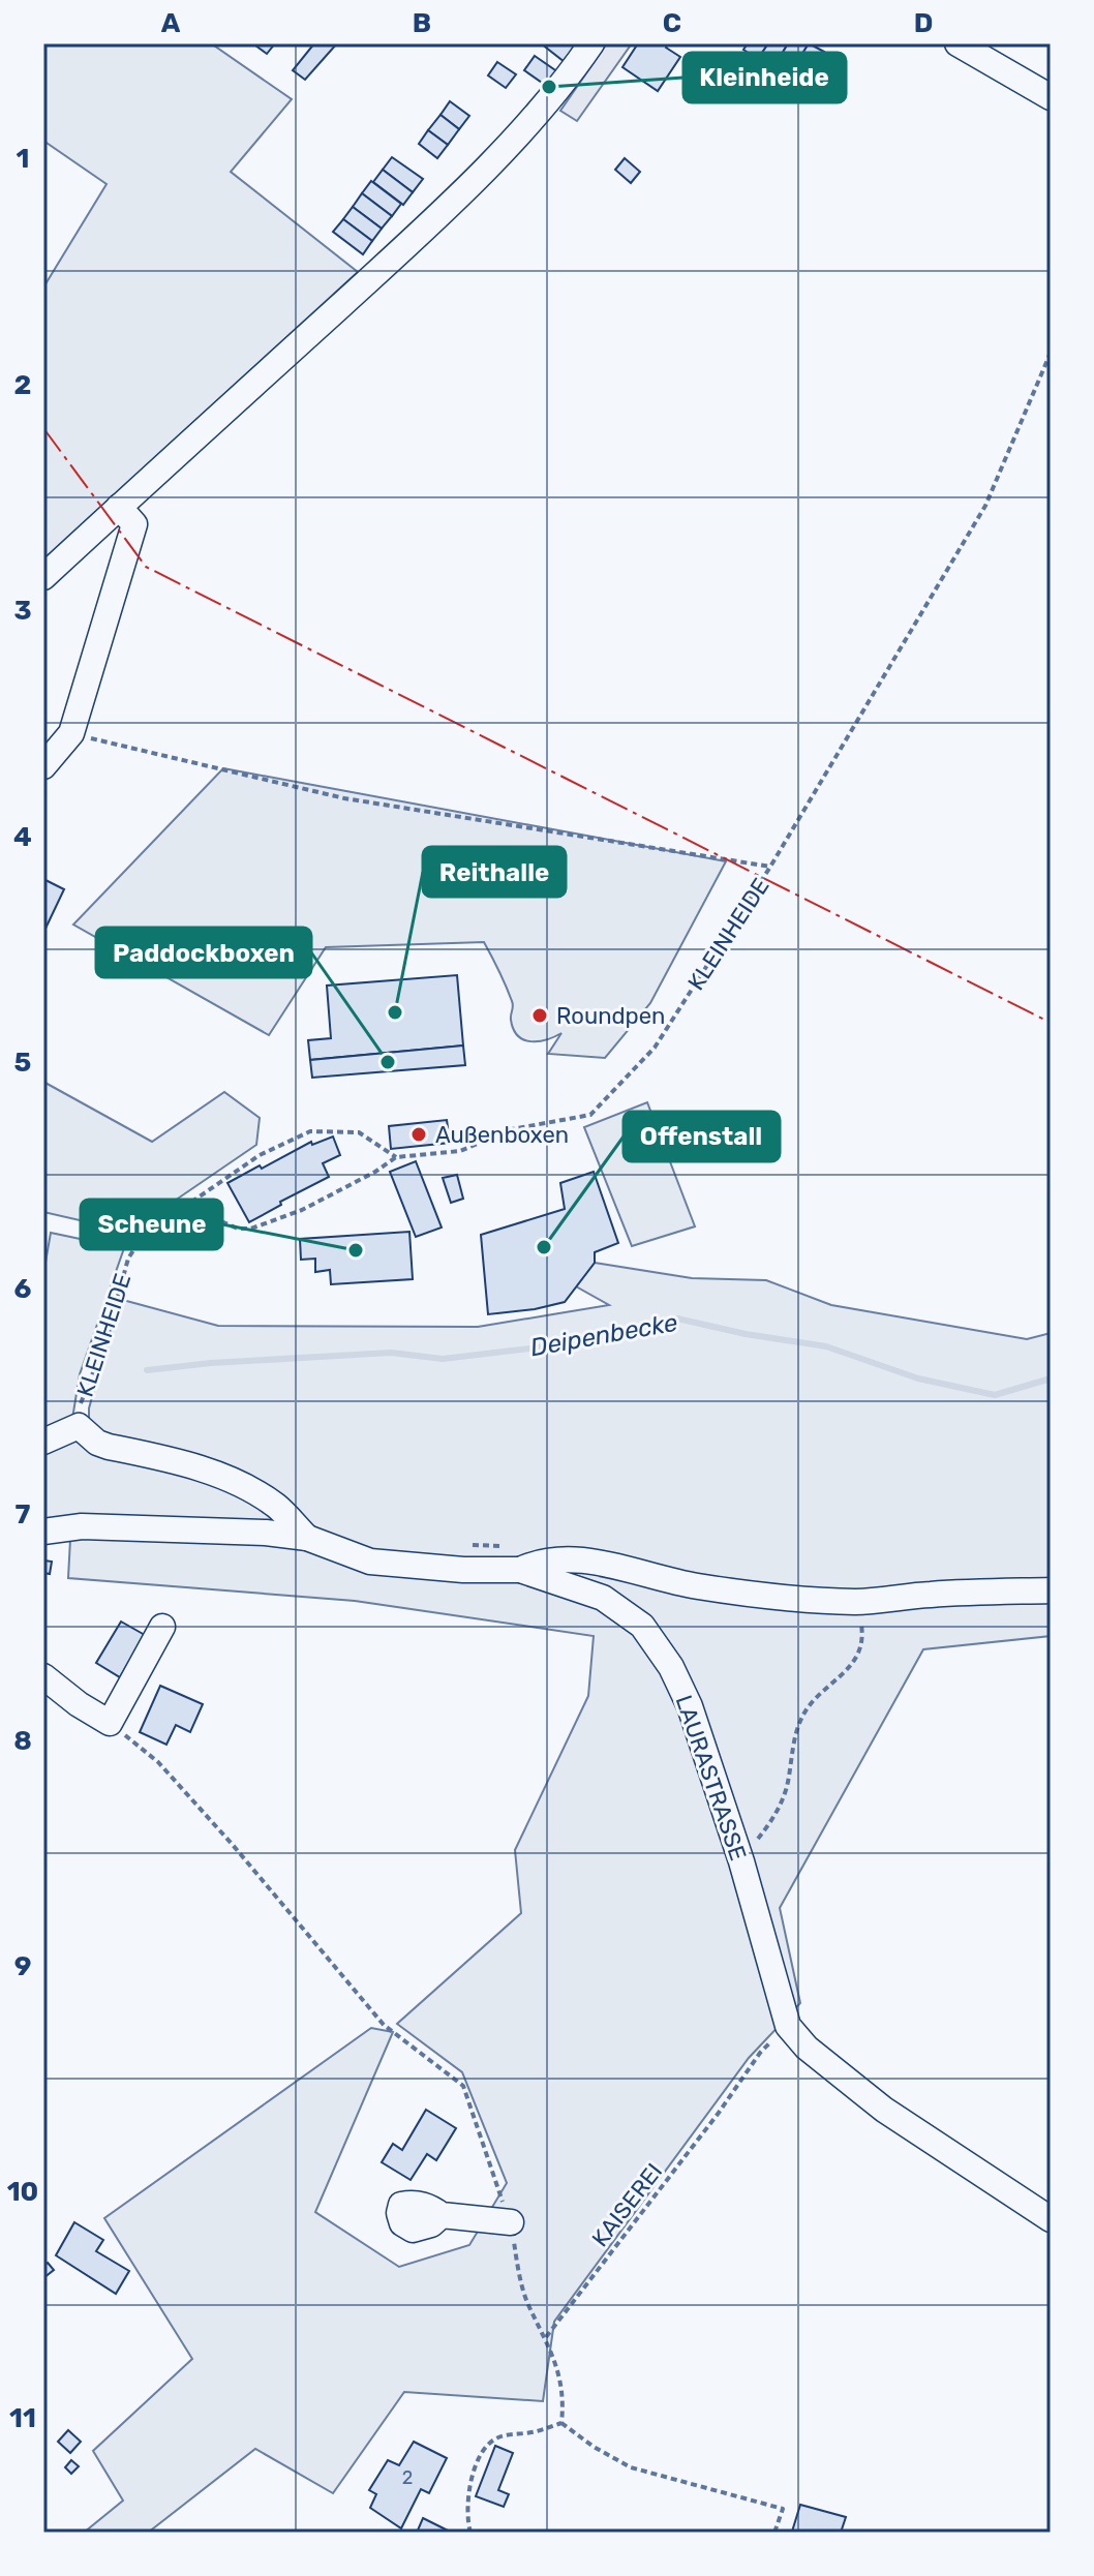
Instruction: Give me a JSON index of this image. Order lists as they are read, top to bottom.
{
  "streets": {
    "street": ["KLEINHEIDE", "LAURASTRASSE"],
    "path": ["KAISEREI"]
  },
  "crossings": [
    ["KLEINHEIDE", "LAURASTRASSE"],
    ["LAURASTRASSE", "KAISEREI"]
  ],
  "water": ["Deipenbecke"],
  "places": [
    "Kleinheide",
    "Reithalle",
    "Roundpen",
    "Paddockboxen",
    "Außenboxen",
    "Offenstall",
    "Scheune"
  ],
  "house_numbers": ["2"],
  "grid": {
    "columns": [
      "A",
      "B",
      "C",
      "D"
    ],
    "rows": [
      "1",
      "2",
      "3",
      "4",
      "5",
      "6",
      "7",
      "8",
      "9",
      "10",
      "11"
    ]
  }
}
